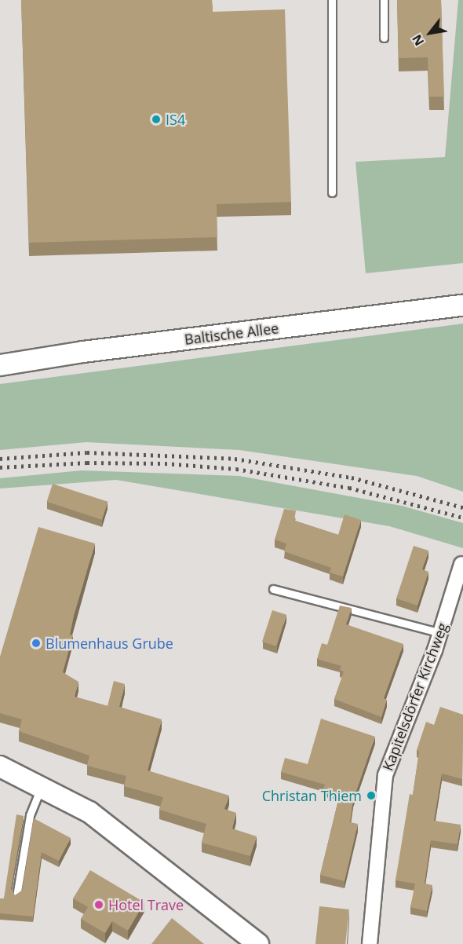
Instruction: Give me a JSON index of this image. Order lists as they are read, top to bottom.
{
  "streets": {
    "main road": ["Baltische Allee"],
    "street": ["Kapitelsdörfer Kirchweg"]
  },
  "places": [
    "IS4",
    "Blumenhaus Grube",
    "Christan Thiem",
    "Hotel Trave"
  ],
  "north": "bottom left"
}
